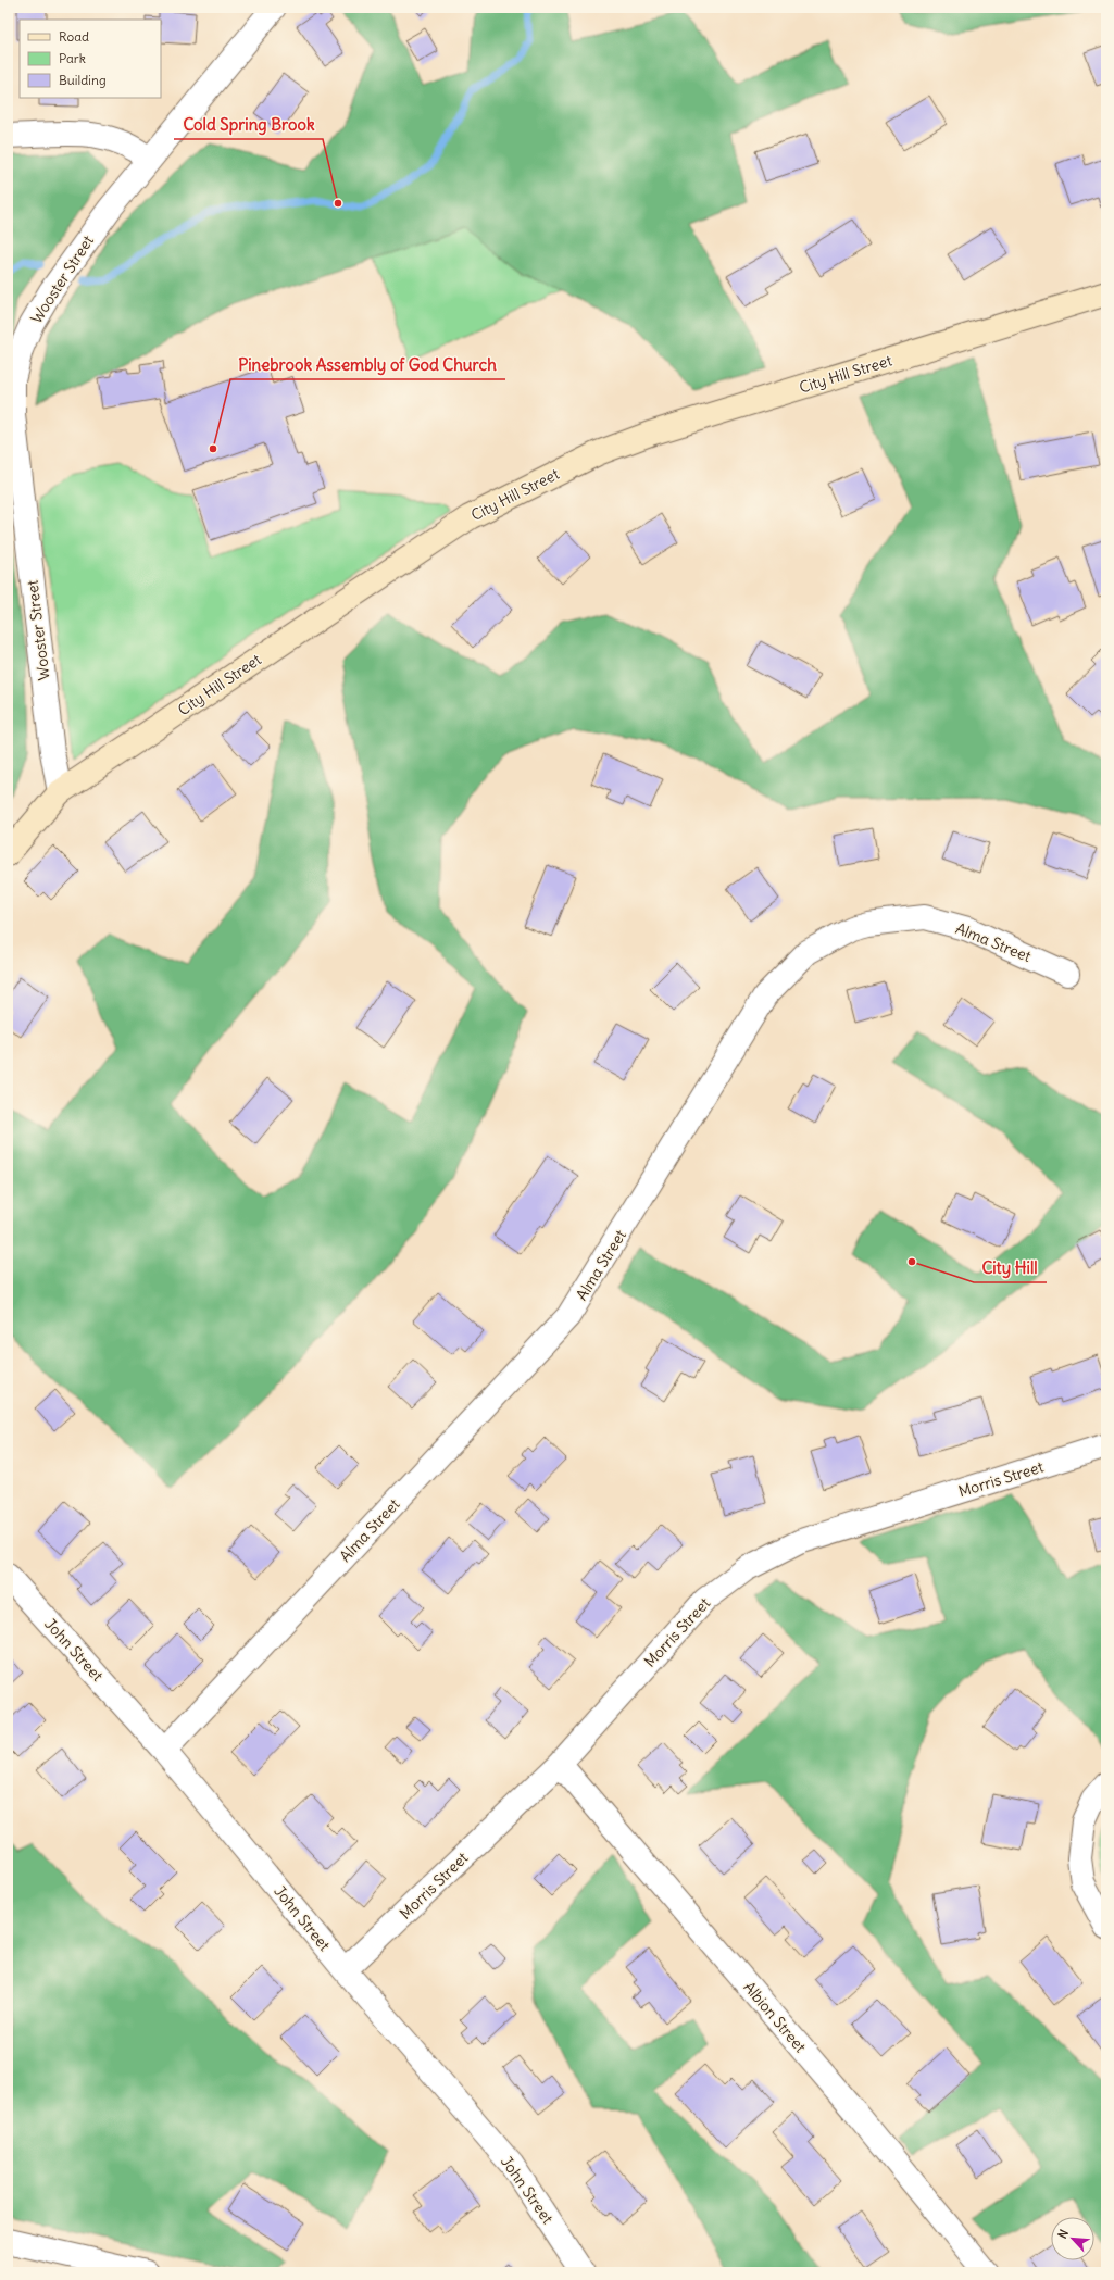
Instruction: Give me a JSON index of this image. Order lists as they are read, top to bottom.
{
  "streets": {
    "street": [
      "Wooster Street",
      "City Hill Street",
      "Alma Street",
      "Morris Street",
      "John Street",
      "Albion Street"
    ]
  },
  "crossings": [
    ["Wooster Street", "City Hill Street"],
    ["Alma Street", "John Street"],
    ["Morris Street", "John Street"],
    ["Morris Street", "Albion Street"]
  ],
  "places": ["Cold Spring Brook", "Pinebrook Assembly of God Church", "City Hill"],
  "legend": ["Road", "Park", "Building"],
  "north": "top left"
}
